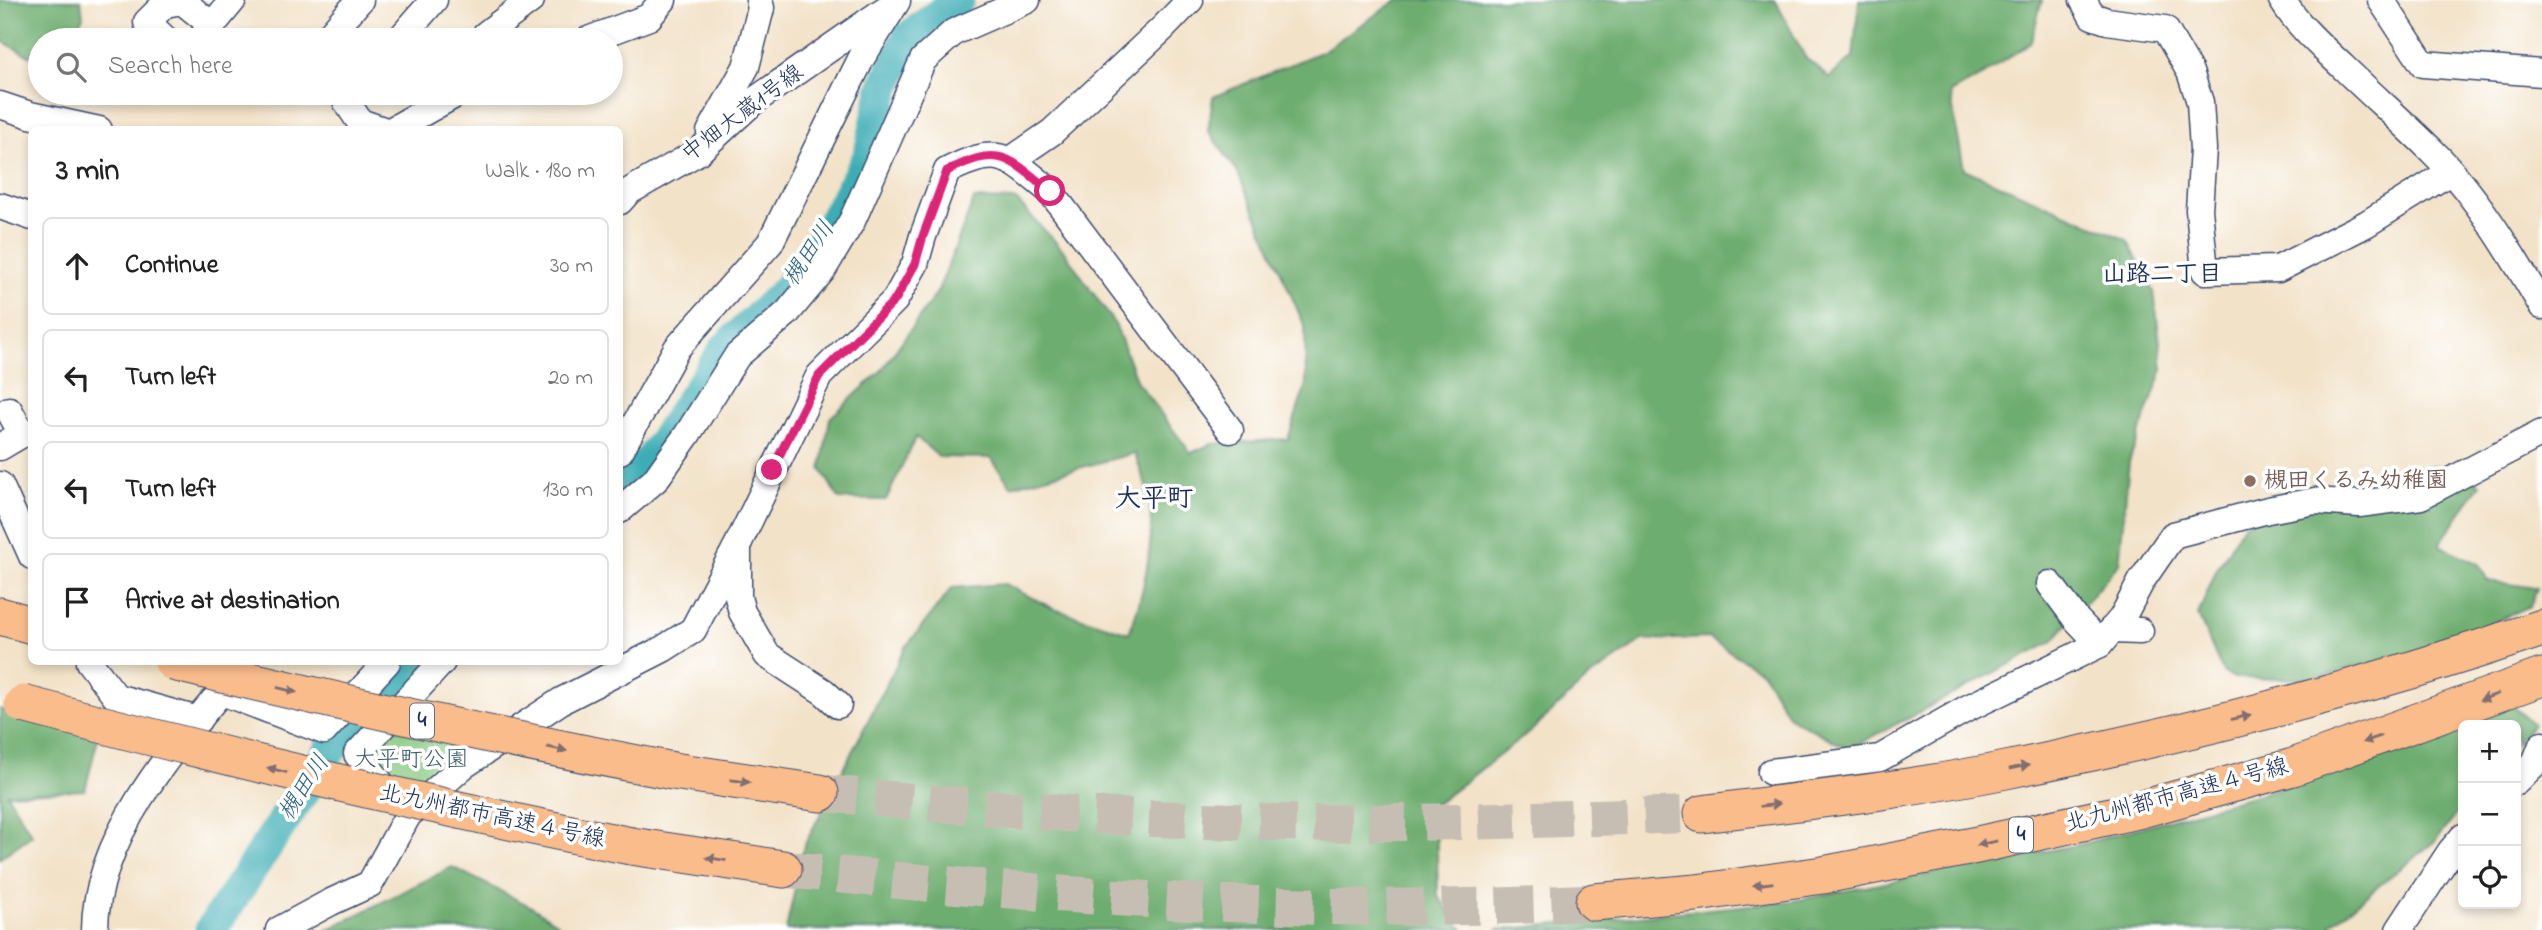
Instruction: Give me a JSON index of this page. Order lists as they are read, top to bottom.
{
  "streets": {
    "highway": ["4", "北九州都市高速４号線"],
    "street": ["中畑大蔵1号線"]
  },
  "districts": ["山路二丁目", "大平町"],
  "water": ["槻田川"],
  "parks": ["大平町公園"],
  "places": ["槻田くるみ幼稚園"],
  "page": {
    "search": "Search here",
    "heading": ["3 min", "Walk · 180 m"],
    "list": [
      ["Continue", "30 m"],
      ["Turn left", "20 m"],
      ["Turn left", "130 m"],
      "Arrive at destination"
    ],
    "map_buttons": ["+", "−"]
  }
}
